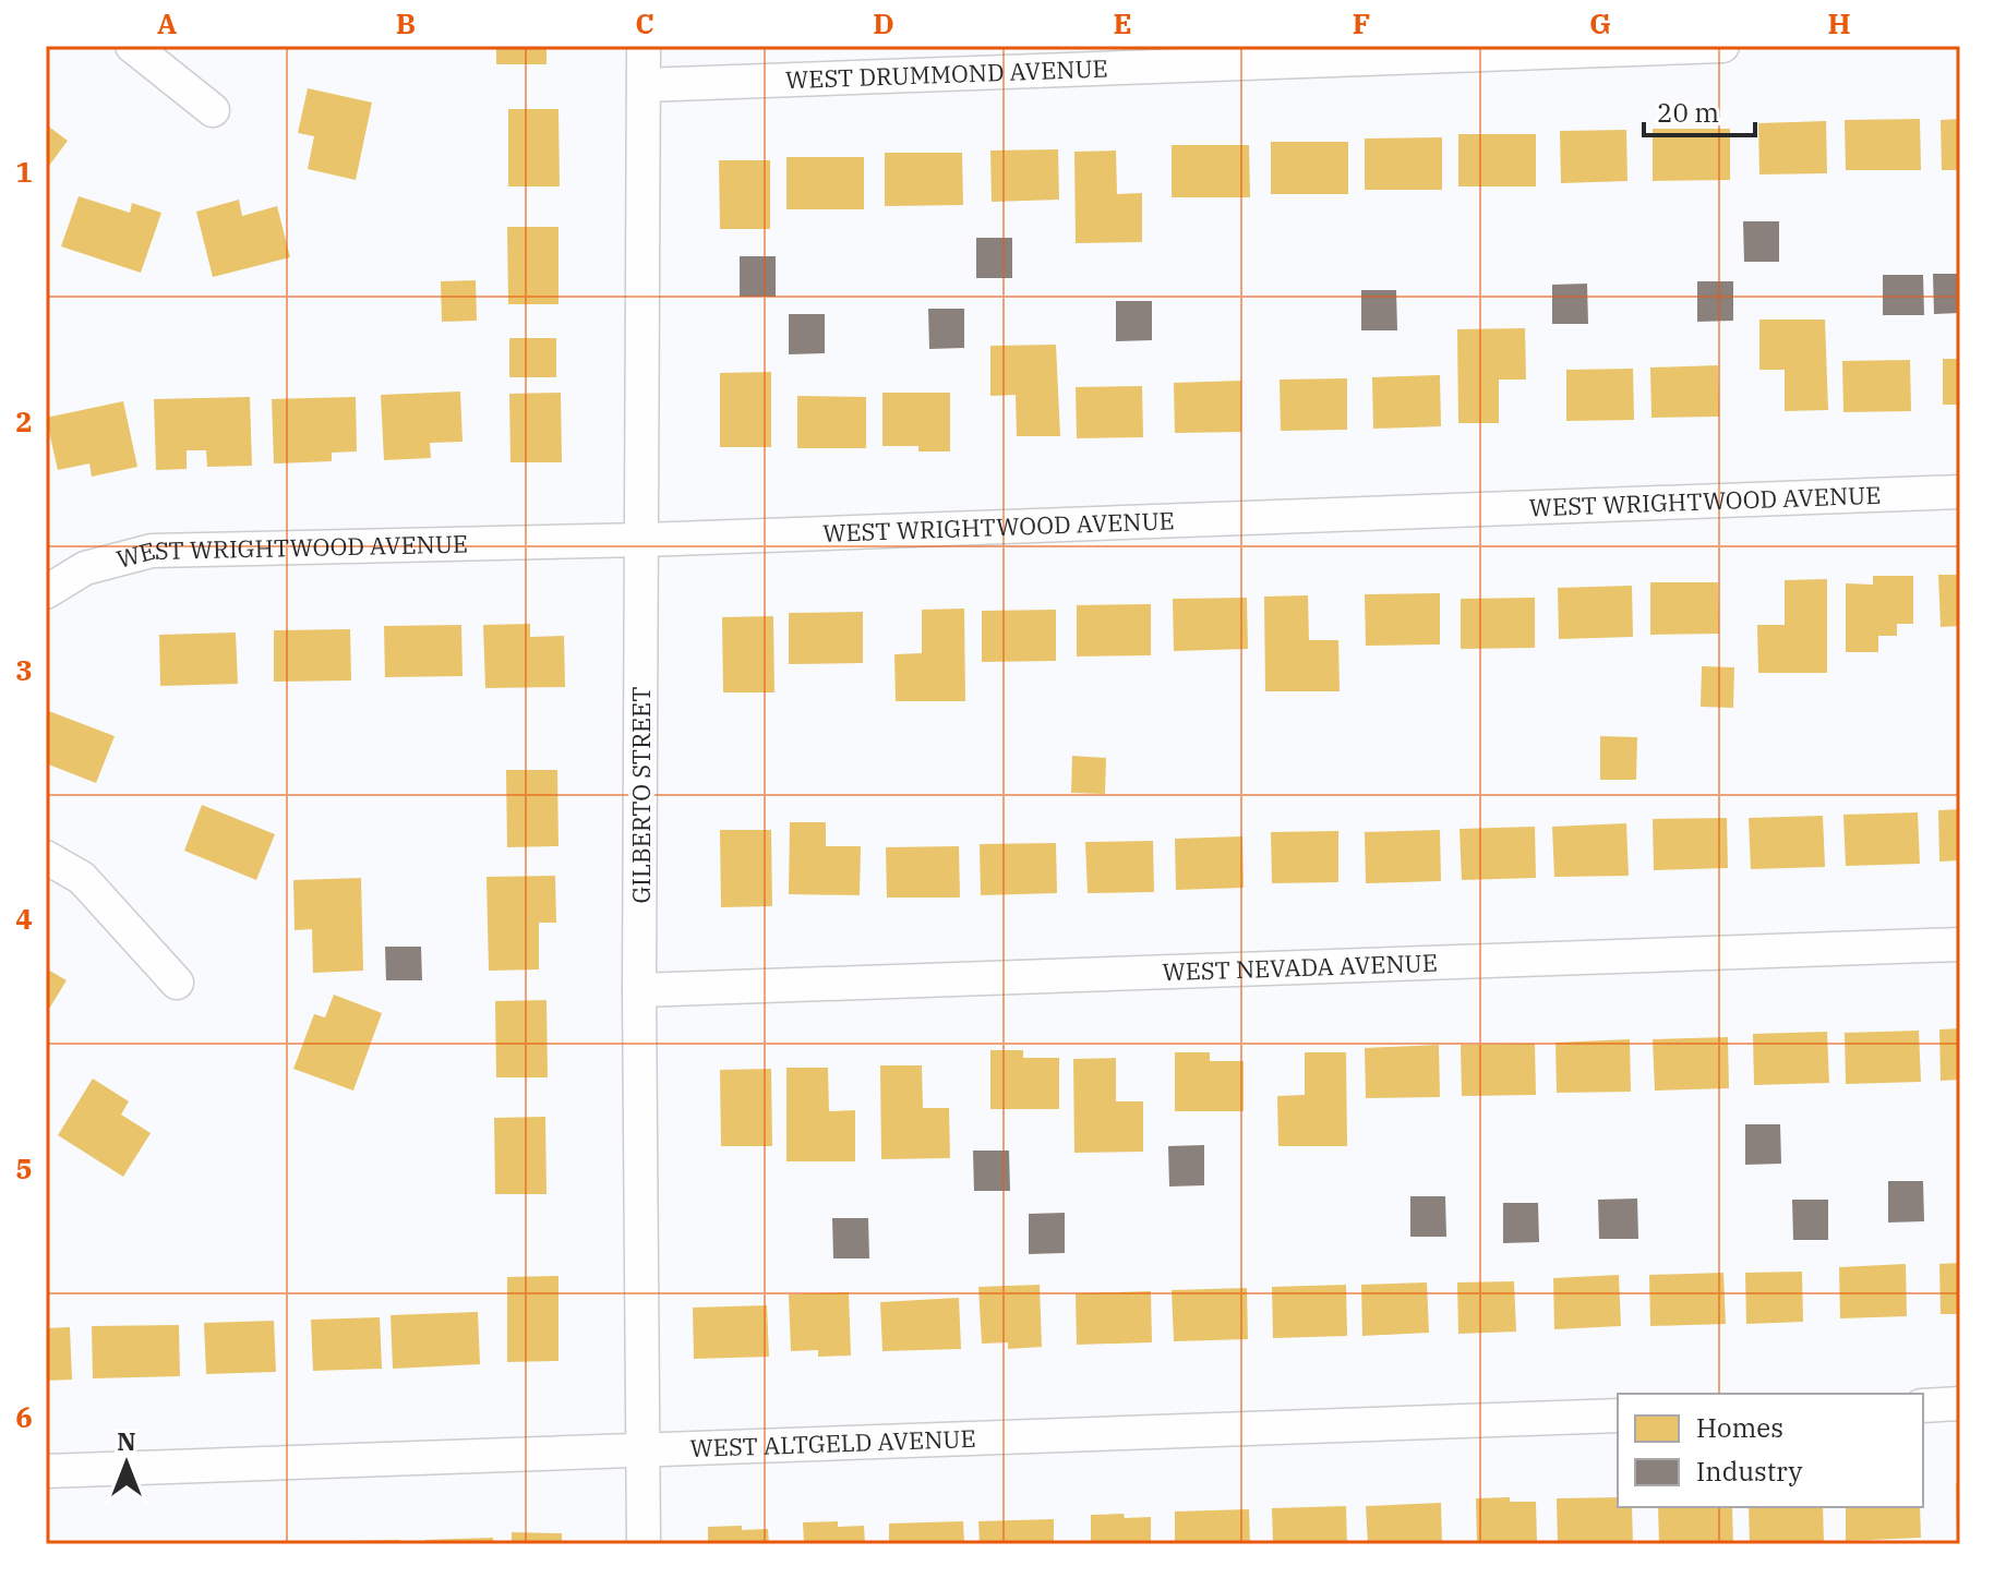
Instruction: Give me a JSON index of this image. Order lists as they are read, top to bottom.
{
  "streets": {
    "street": [
      "WEST DRUMMOND AVENUE",
      "WEST WRIGHTWOOD AVENUE",
      "GILBERTO STREET",
      "WEST NEVADA AVENUE",
      "WEST ALTGELD AVENUE"
    ]
  },
  "crossings": [
    ["WEST DRUMMOND AVENUE", "GILBERTO STREET"],
    ["WEST WRIGHTWOOD AVENUE", "GILBERTO STREET"],
    ["GILBERTO STREET", "WEST NEVADA AVENUE"],
    ["GILBERTO STREET", "WEST ALTGELD AVENUE"]
  ],
  "legend": ["Homes", "Industry"],
  "scale_bar": "20 m",
  "north": "top",
  "grid": {
    "columns": [
      "A",
      "B",
      "C",
      "D",
      "E",
      "F",
      "G",
      "H"
    ],
    "rows": [
      "1",
      "2",
      "3",
      "4",
      "5",
      "6"
    ]
  }
}
